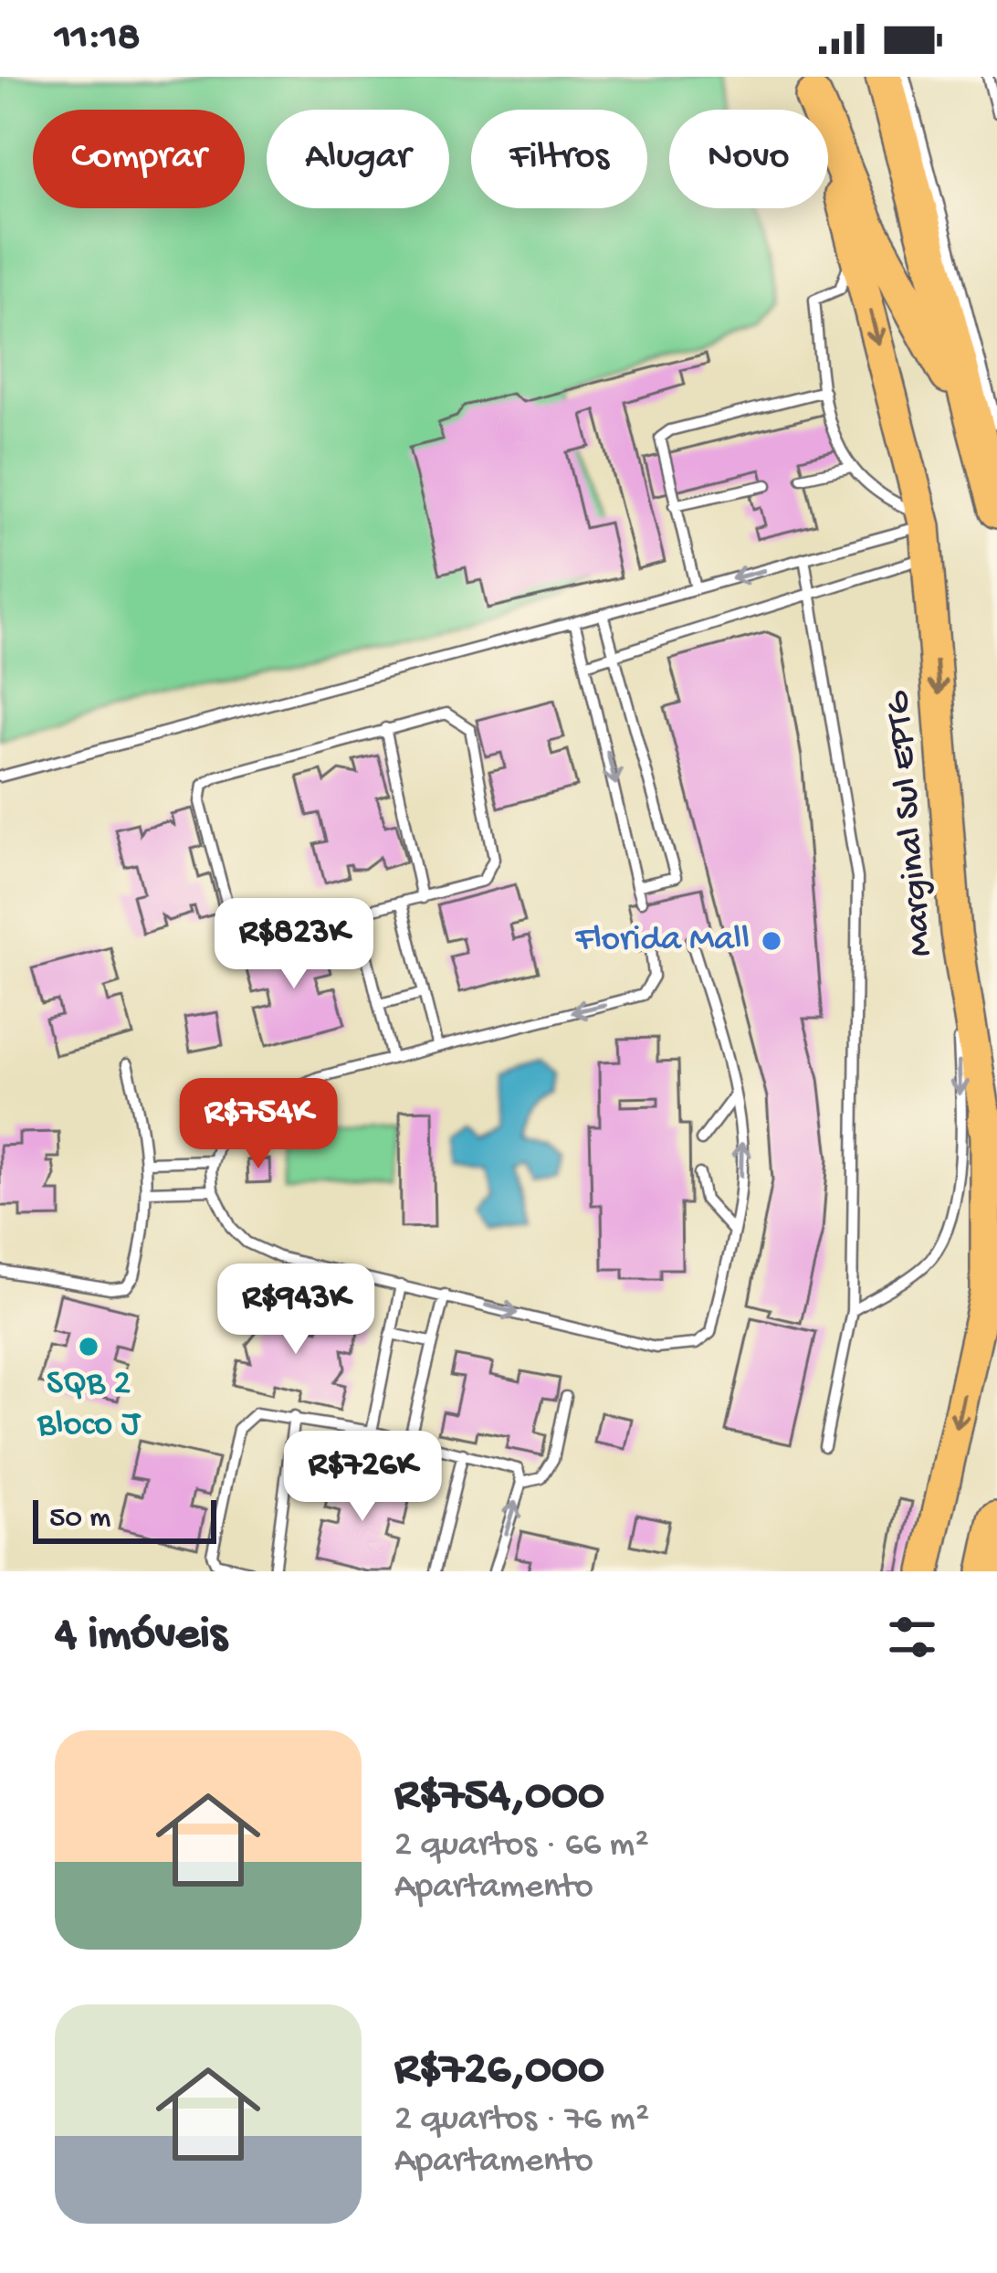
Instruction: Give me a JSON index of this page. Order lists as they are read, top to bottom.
{
  "streets": {
    "main road": ["Marginal Sul EPTG"]
  },
  "one_way": ["Marginal Sul EPTG"],
  "places": ["Florida Mall", "SQB 2 Bloco J"],
  "scale_bar": "50 m",
  "page": {
    "status": "11:18",
    "chip": [
      "Comprar",
      "Alugar",
      "Filtros",
      "Novo"
    ],
    "price": [
      "R$823K",
      "R$754K",
      "R$943K",
      "R$726K"
    ],
    "scale": "50 m",
    "heading": "4 imóveis",
    "list": [
      {
        "name": "R$754,000",
        "note": "2 quartos · 66 m² · Apartamento"
      },
      {
        "name": "R$726,000",
        "note": "2 quartos · 76 m² · Apartamento"
      }
    ]
  }
}
